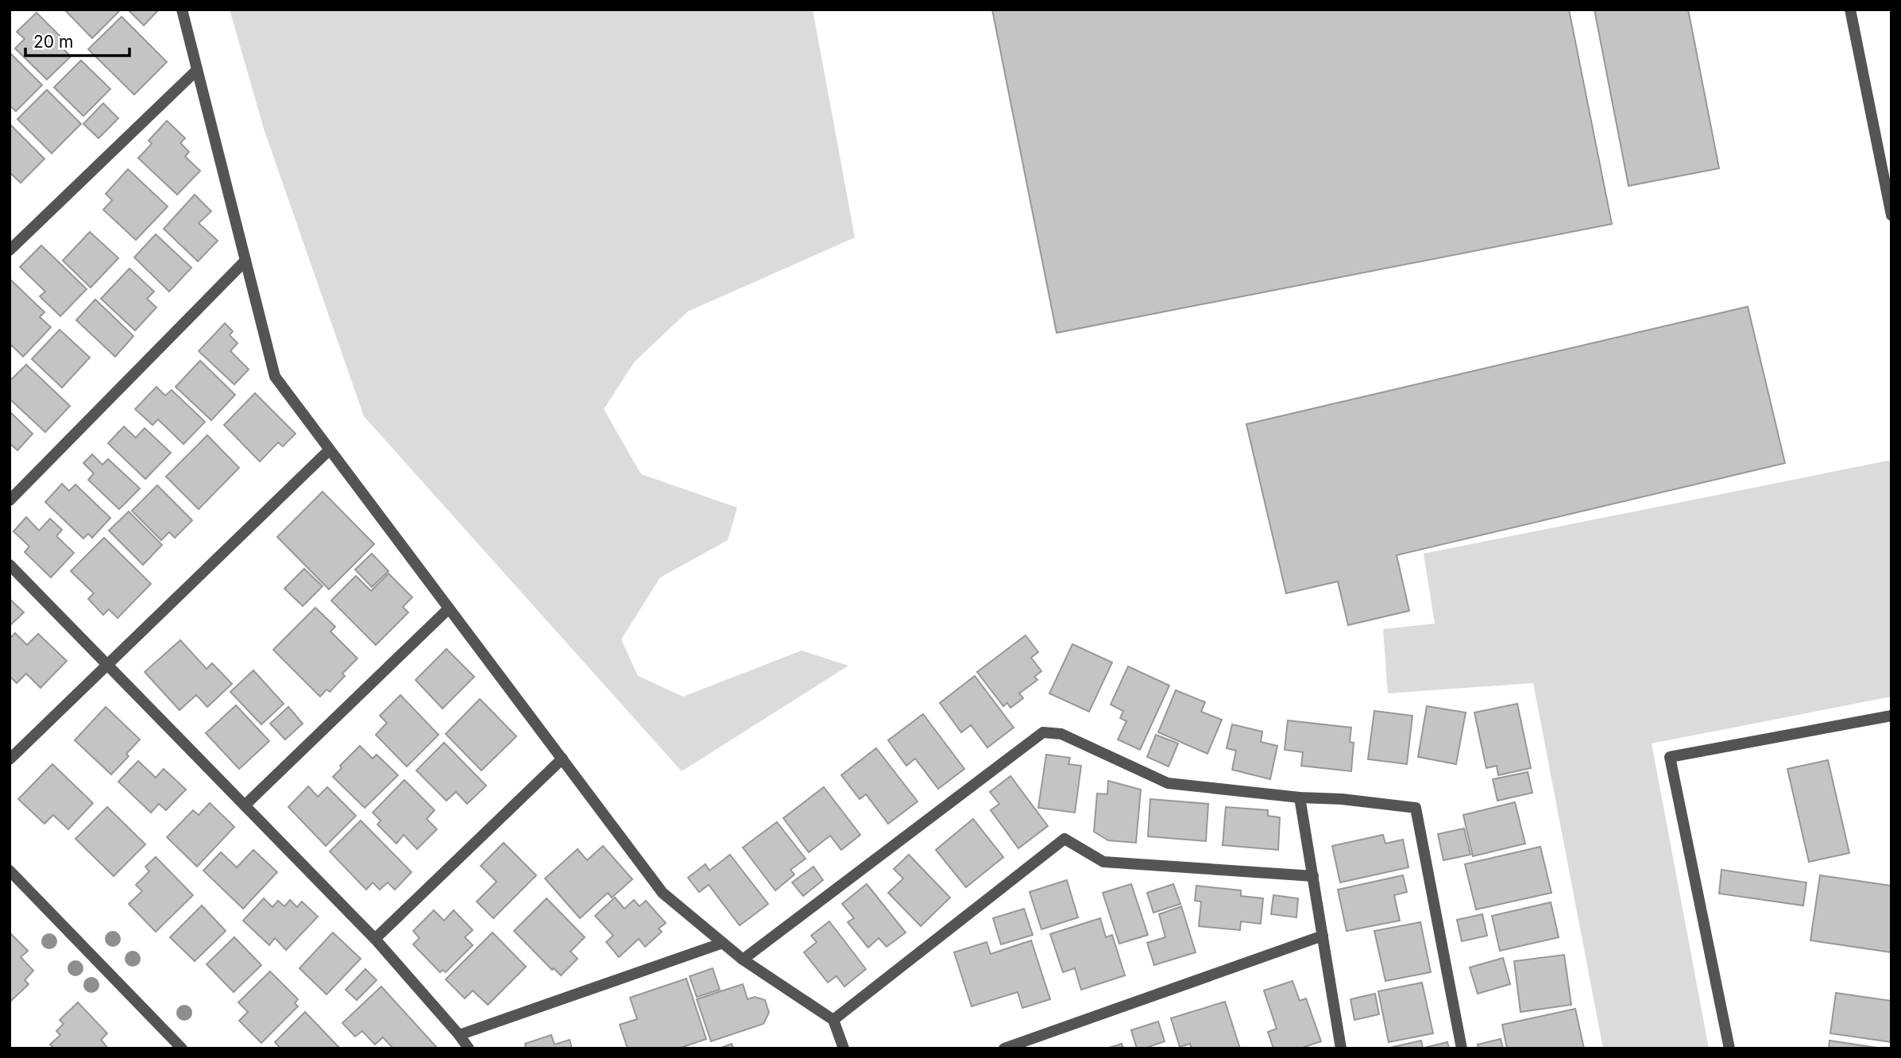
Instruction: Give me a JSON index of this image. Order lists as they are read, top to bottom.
{
  "scale_bar": "20 m"
}
